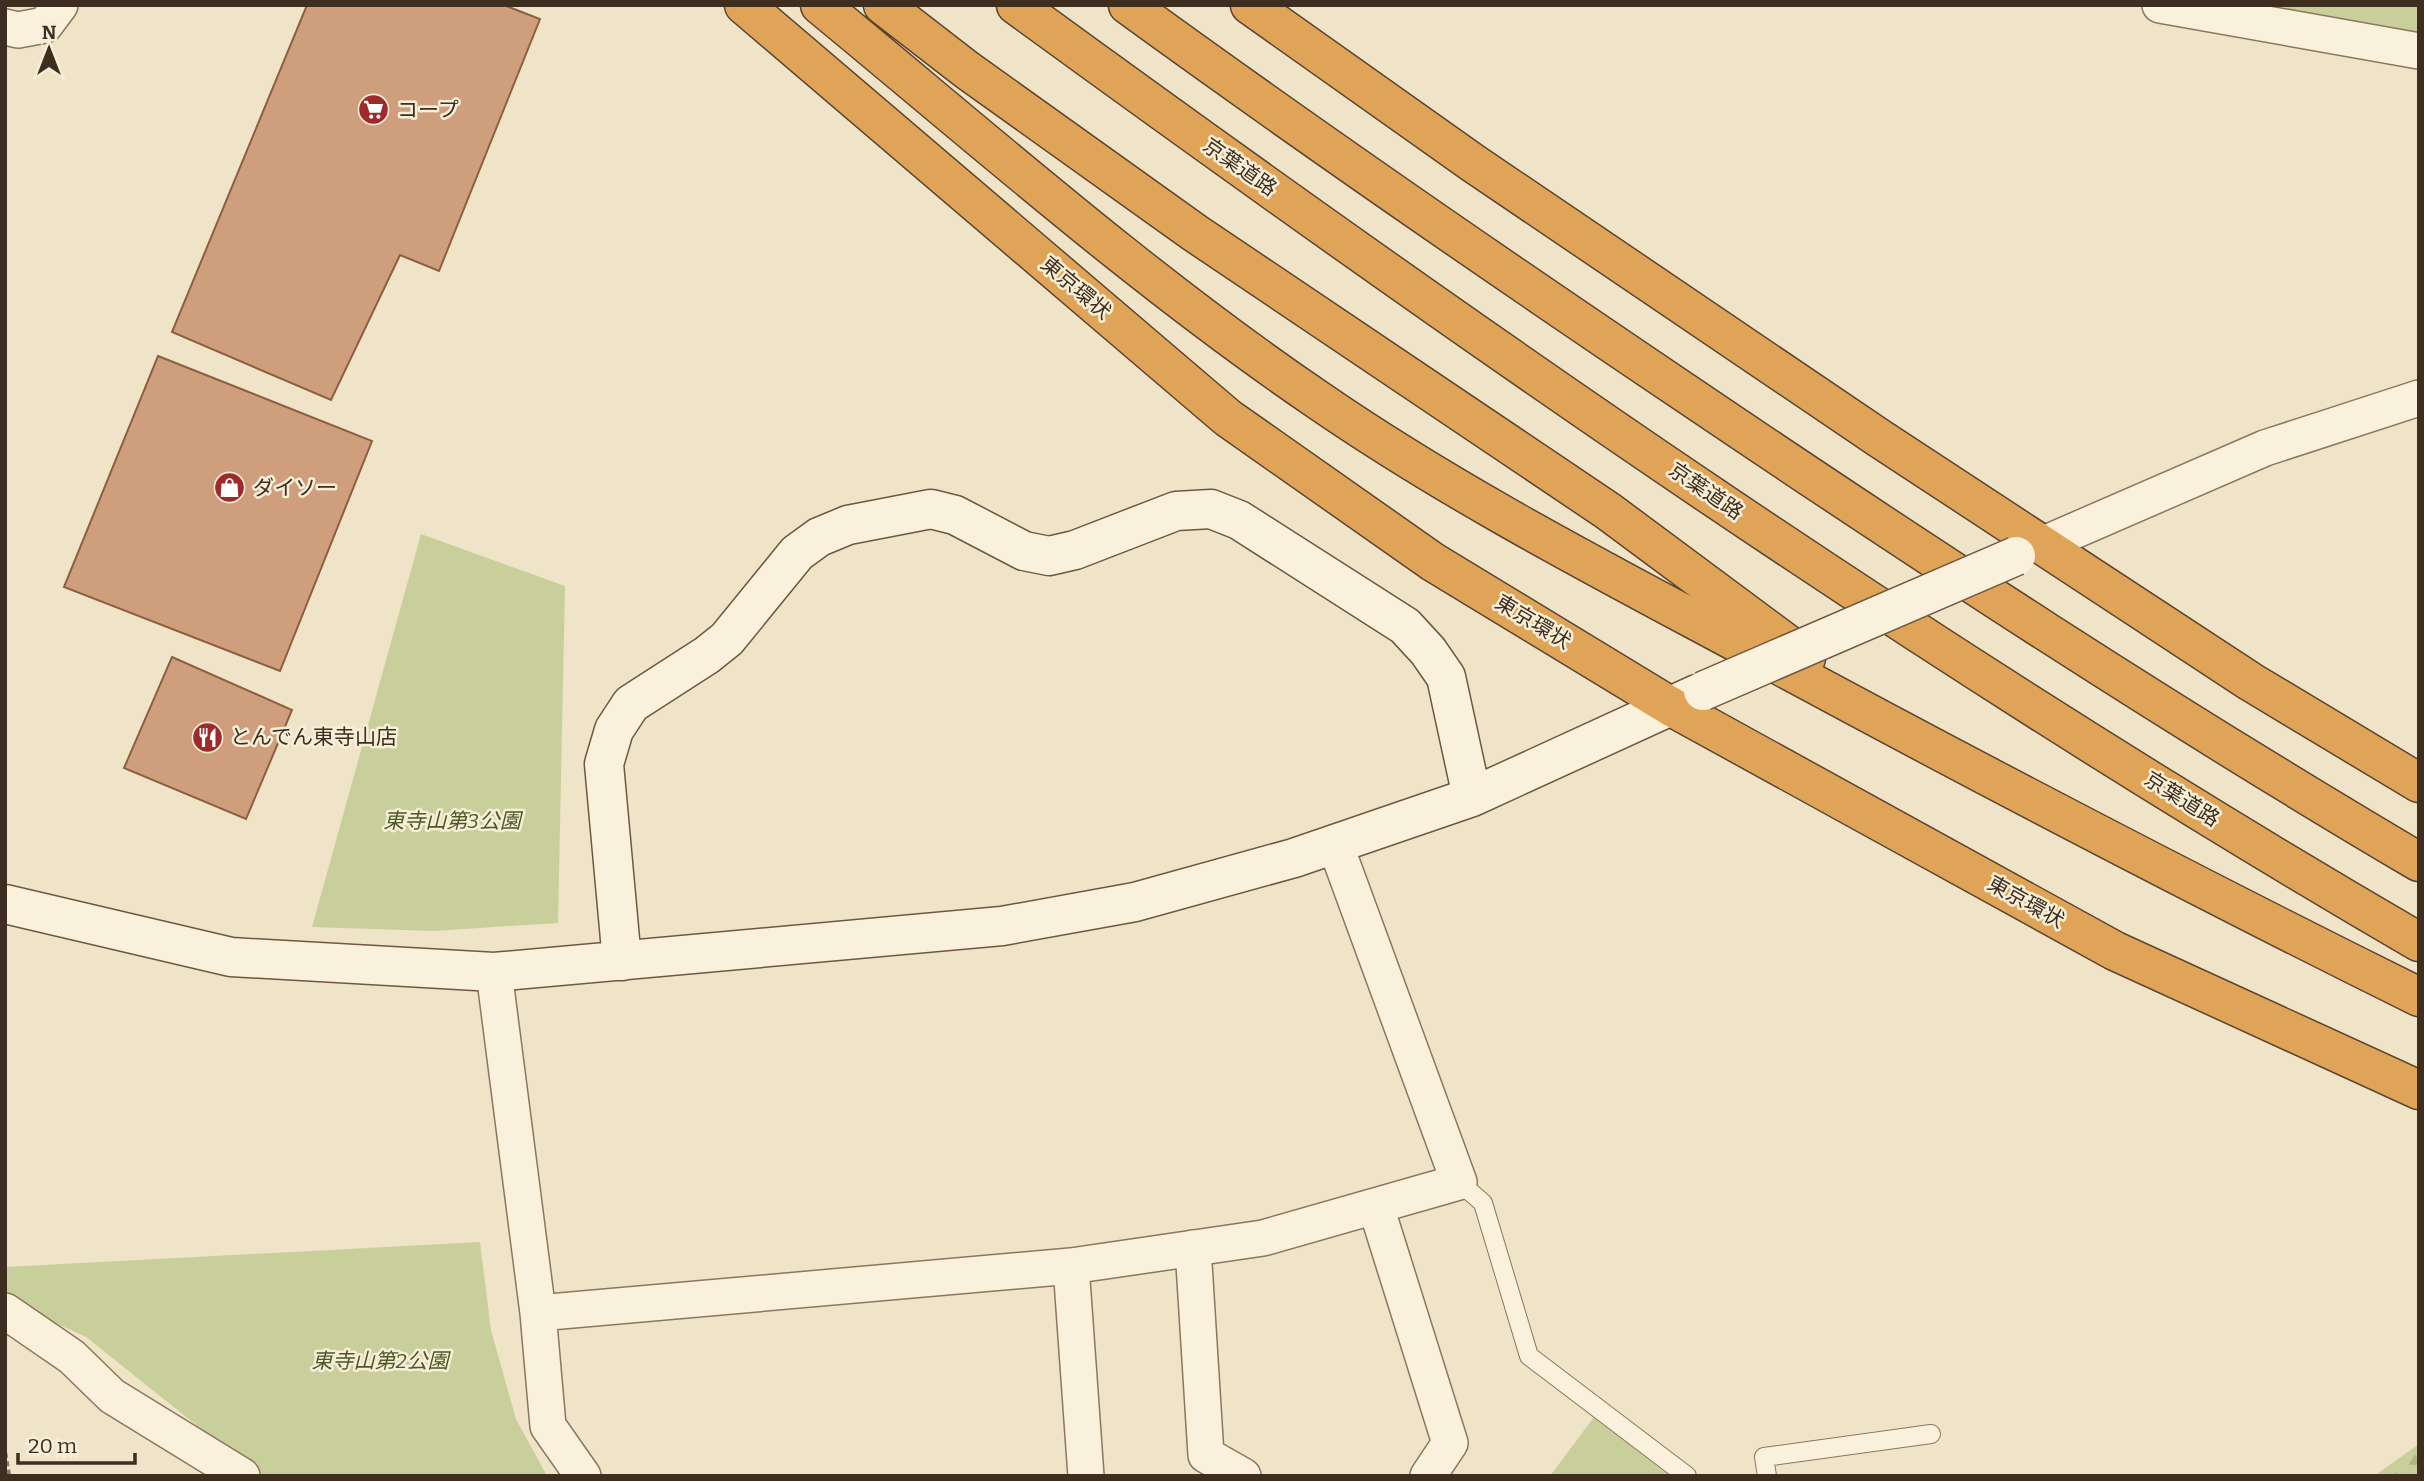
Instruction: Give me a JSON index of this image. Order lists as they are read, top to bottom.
{
  "streets": {
    "highway": ["京葉道路", "東京環状"]
  },
  "parks": ["東寺山第3公園", "東寺山第2公園"],
  "places": {
    "supermarket": ["コープ"],
    "shop": ["ダイソー"],
    "restaurant": ["とんでん東寺山店"]
  },
  "scale_bar": "20 m",
  "north": "top"
}
